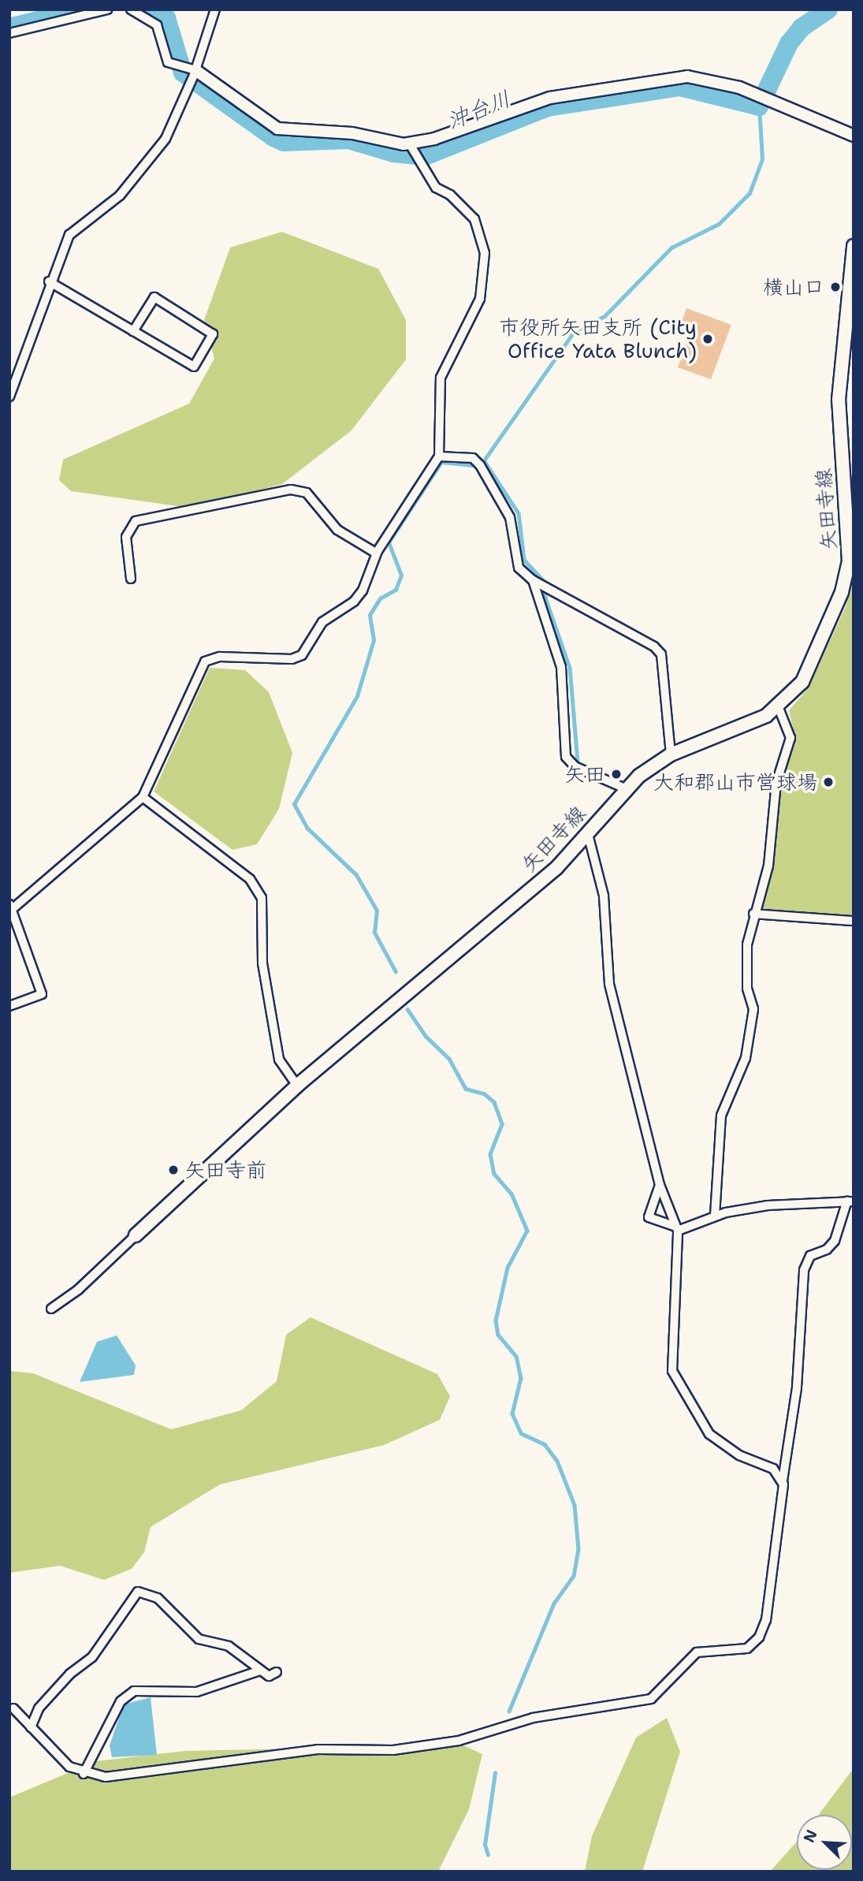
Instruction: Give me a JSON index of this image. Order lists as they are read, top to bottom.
{
  "streets": {
    "main road": ["矢田寺線"]
  },
  "water": ["沖台川"],
  "places": [
    "横山口",
    "市役所矢田支所 (City Office Yata Blunch)",
    "矢田",
    "大和郡山市営球場",
    "矢田寺前"
  ],
  "north": "top left"
}
